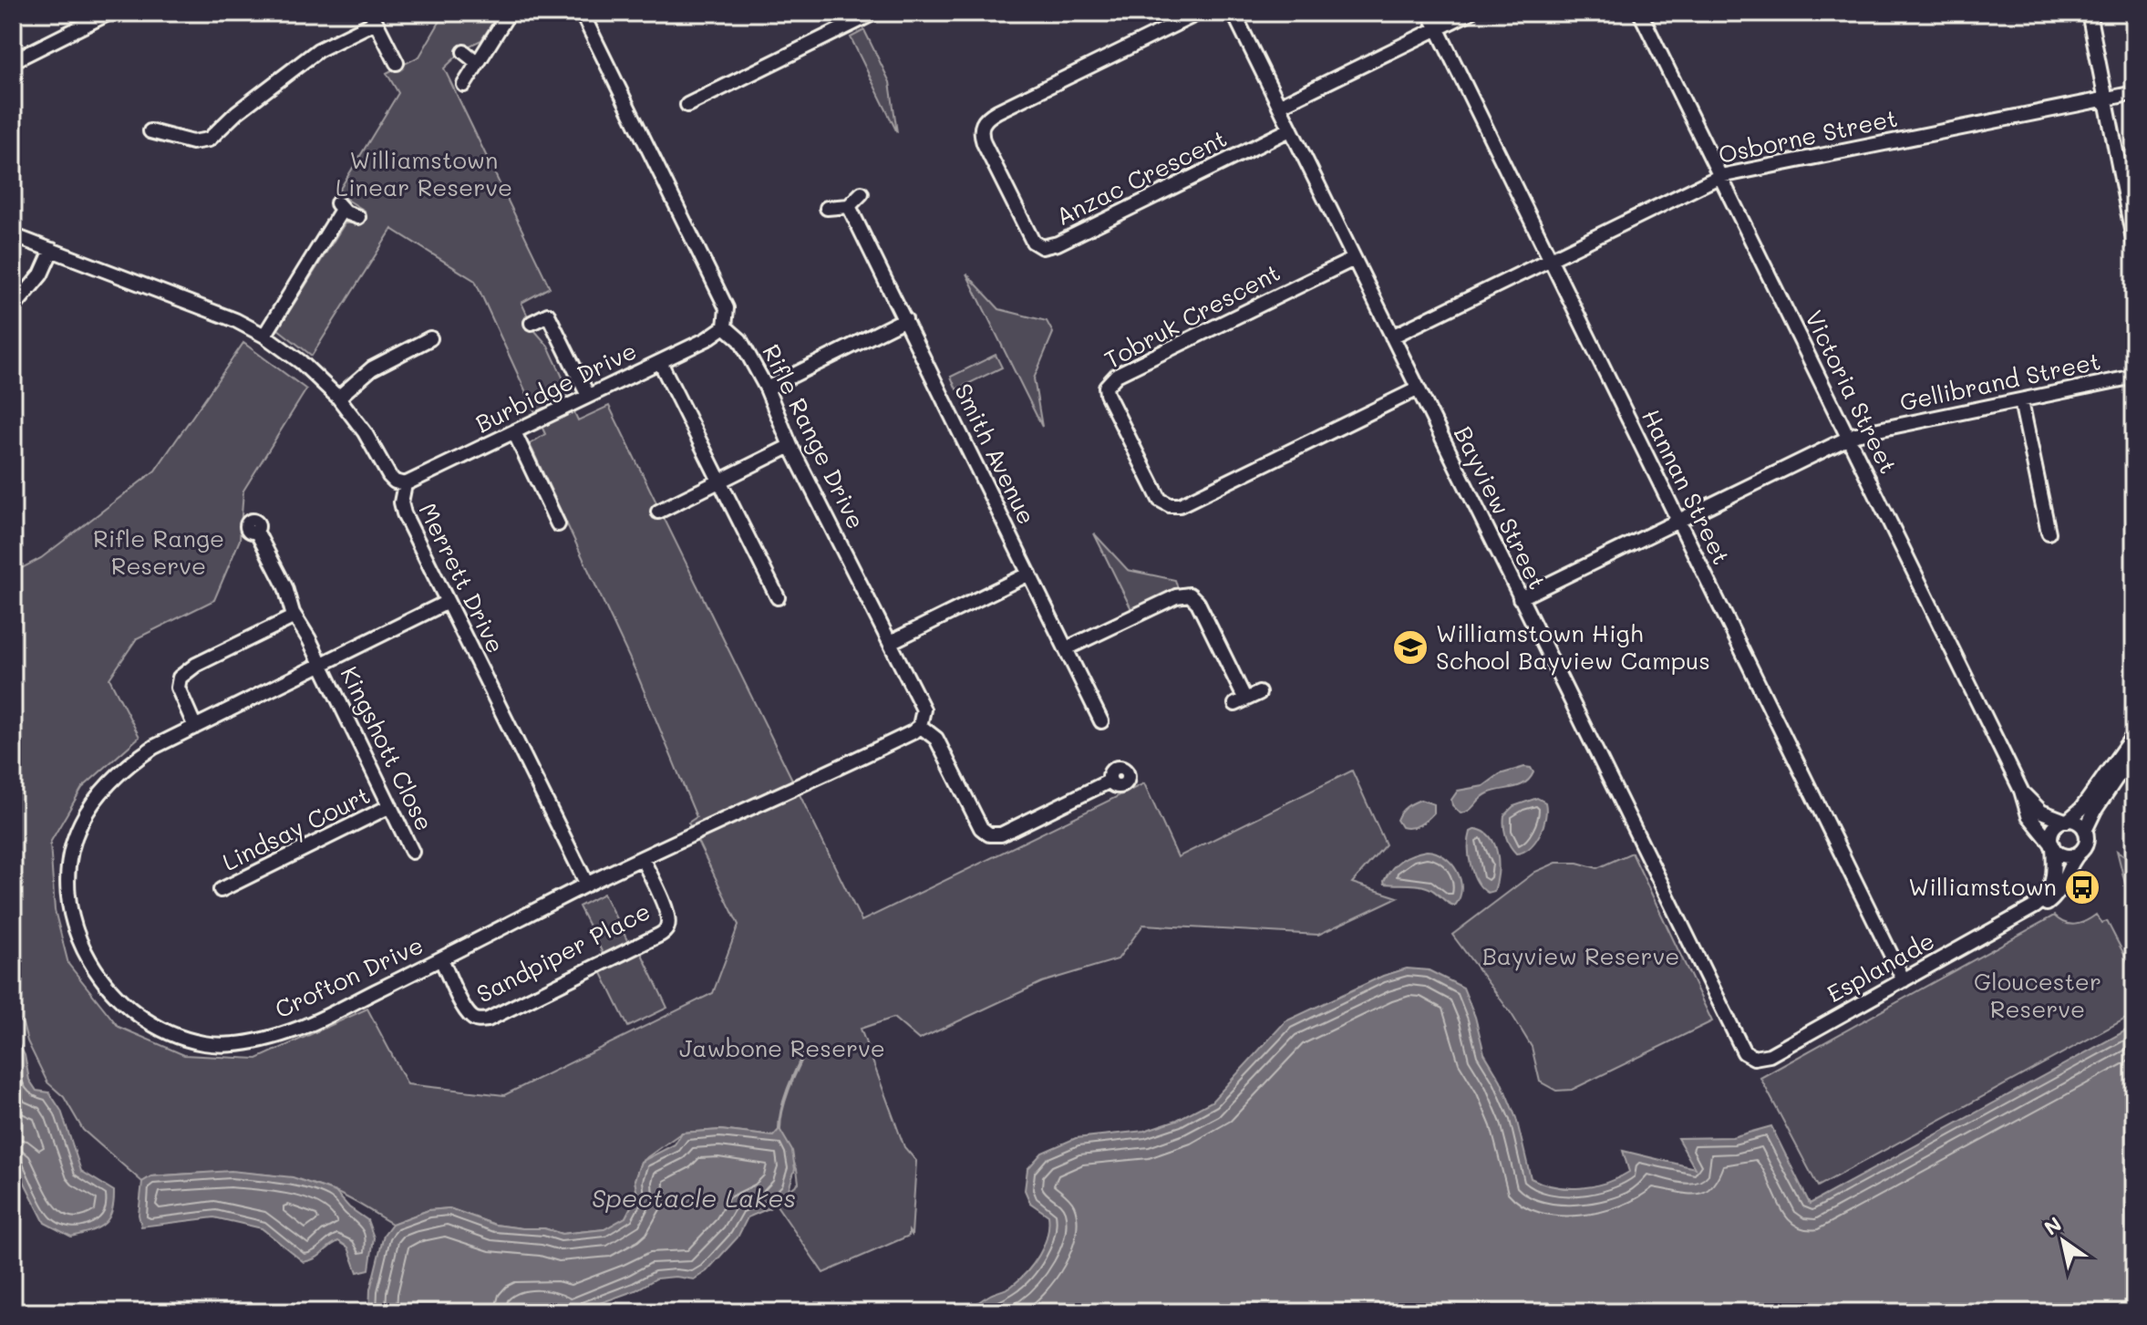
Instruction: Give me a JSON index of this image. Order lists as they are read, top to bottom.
{
  "streets": {
    "street": [
      "Osborne Street",
      "Anzac Crescent",
      "Tobruk Crescent",
      "Gellibrand Street",
      "Burbidge Drive",
      "Victoria Street",
      "Rifle Range Drive",
      "Smith Avenue",
      "Hannan Street",
      "Bayview Street",
      "Merrett Drive",
      "Kingshott Close",
      "Lindsay Court",
      "Sandpiper Place",
      "Esplanade",
      "Crofton Drive"
    ]
  },
  "crossings": [
    ["Osborne Street", "Victoria Street"],
    ["Osborne Street", "Hannan Street"],
    ["Osborne Street", "Bayview Street"],
    ["Anzac Crescent", "Bayview Street"],
    ["Tobruk Crescent", "Bayview Street"],
    ["Gellibrand Street", "Victoria Street"],
    ["Gellibrand Street", "Hannan Street"],
    ["Gellibrand Street", "Bayview Street"],
    ["Burbidge Drive", "Rifle Range Drive"],
    ["Burbidge Drive", "Merrett Drive"],
    ["Rifle Range Drive", "Crofton Drive"],
    ["Hannan Street", "Esplanade"],
    ["Bayview Street", "Esplanade"],
    ["Merrett Drive", "Crofton Drive"],
    ["Kingshott Close", "Lindsay Court"],
    ["Kingshott Close", "Crofton Drive"],
    ["Sandpiper Place", "Crofton Drive"]
  ],
  "water": ["Spectacle Lakes"],
  "parks": [
    "Williamstown Linear Reserve",
    "Rifle Range Reserve",
    "Bayview Reserve",
    "Gloucester Reserve",
    "Jawbone Reserve"
  ],
  "places": {
    "school or university": ["Williamstown High School Bayview Campus"],
    "bus stop": ["Williamstown"]
  },
  "north": "top left"
}
